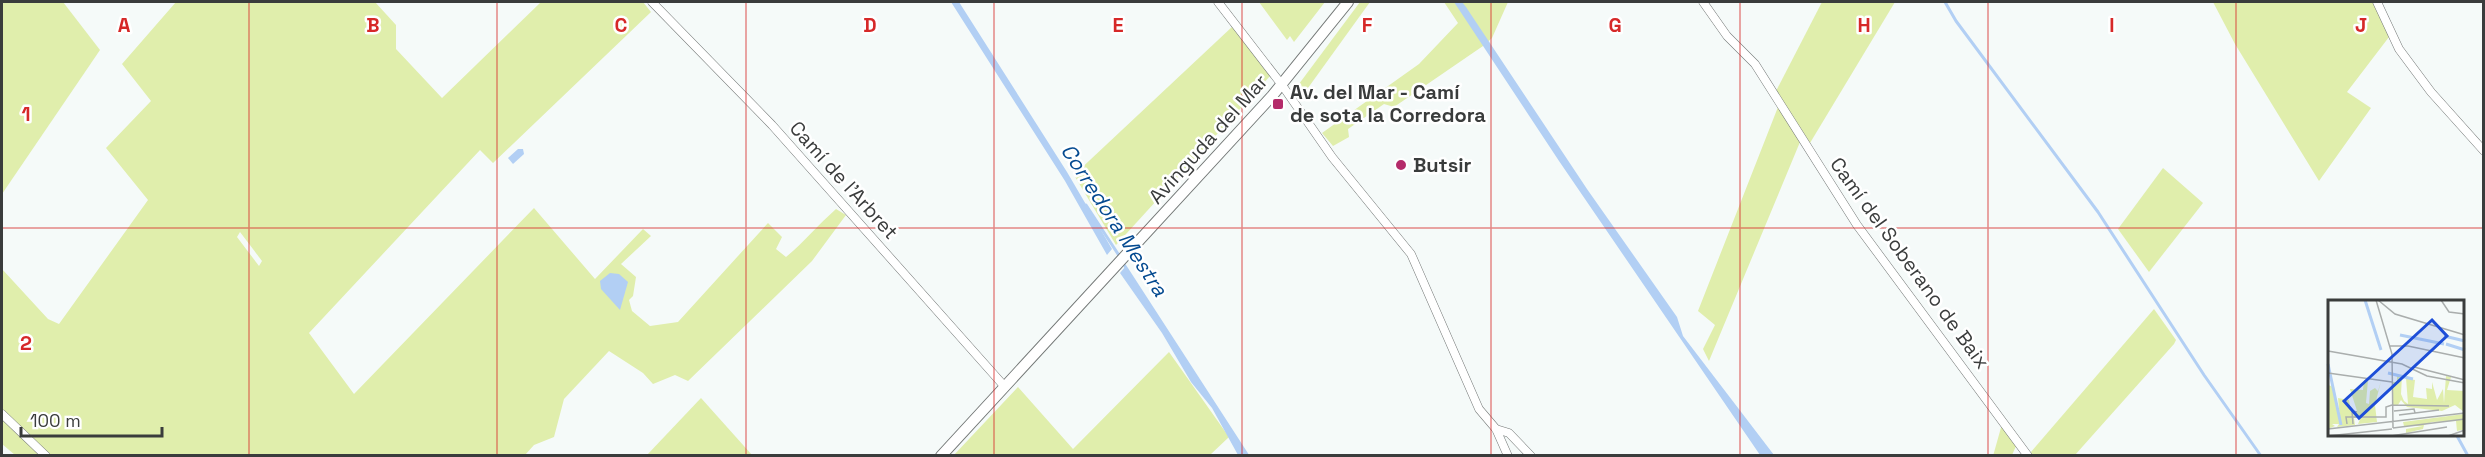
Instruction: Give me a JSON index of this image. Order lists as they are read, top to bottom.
{
  "streets": {
    "street": ["Avinguda del Mar", "Camí de l'Arbret", "Camí del Soberano de Baix"]
  },
  "crossings": [
    ["Avinguda del Mar", "Camí de l'Arbret"]
  ],
  "water": ["Corredora Mestra"],
  "places": {
    "transit": ["Av. del Mar - Camí de sota la Corredora"],
    "other": ["Butsir"]
  },
  "scale_bar": "100 m",
  "grid": {
    "columns": [
      "A",
      "B",
      "C",
      "D",
      "E",
      "F",
      "G",
      "H",
      "I",
      "J"
    ],
    "rows": ["1", "2"]
  }
}
